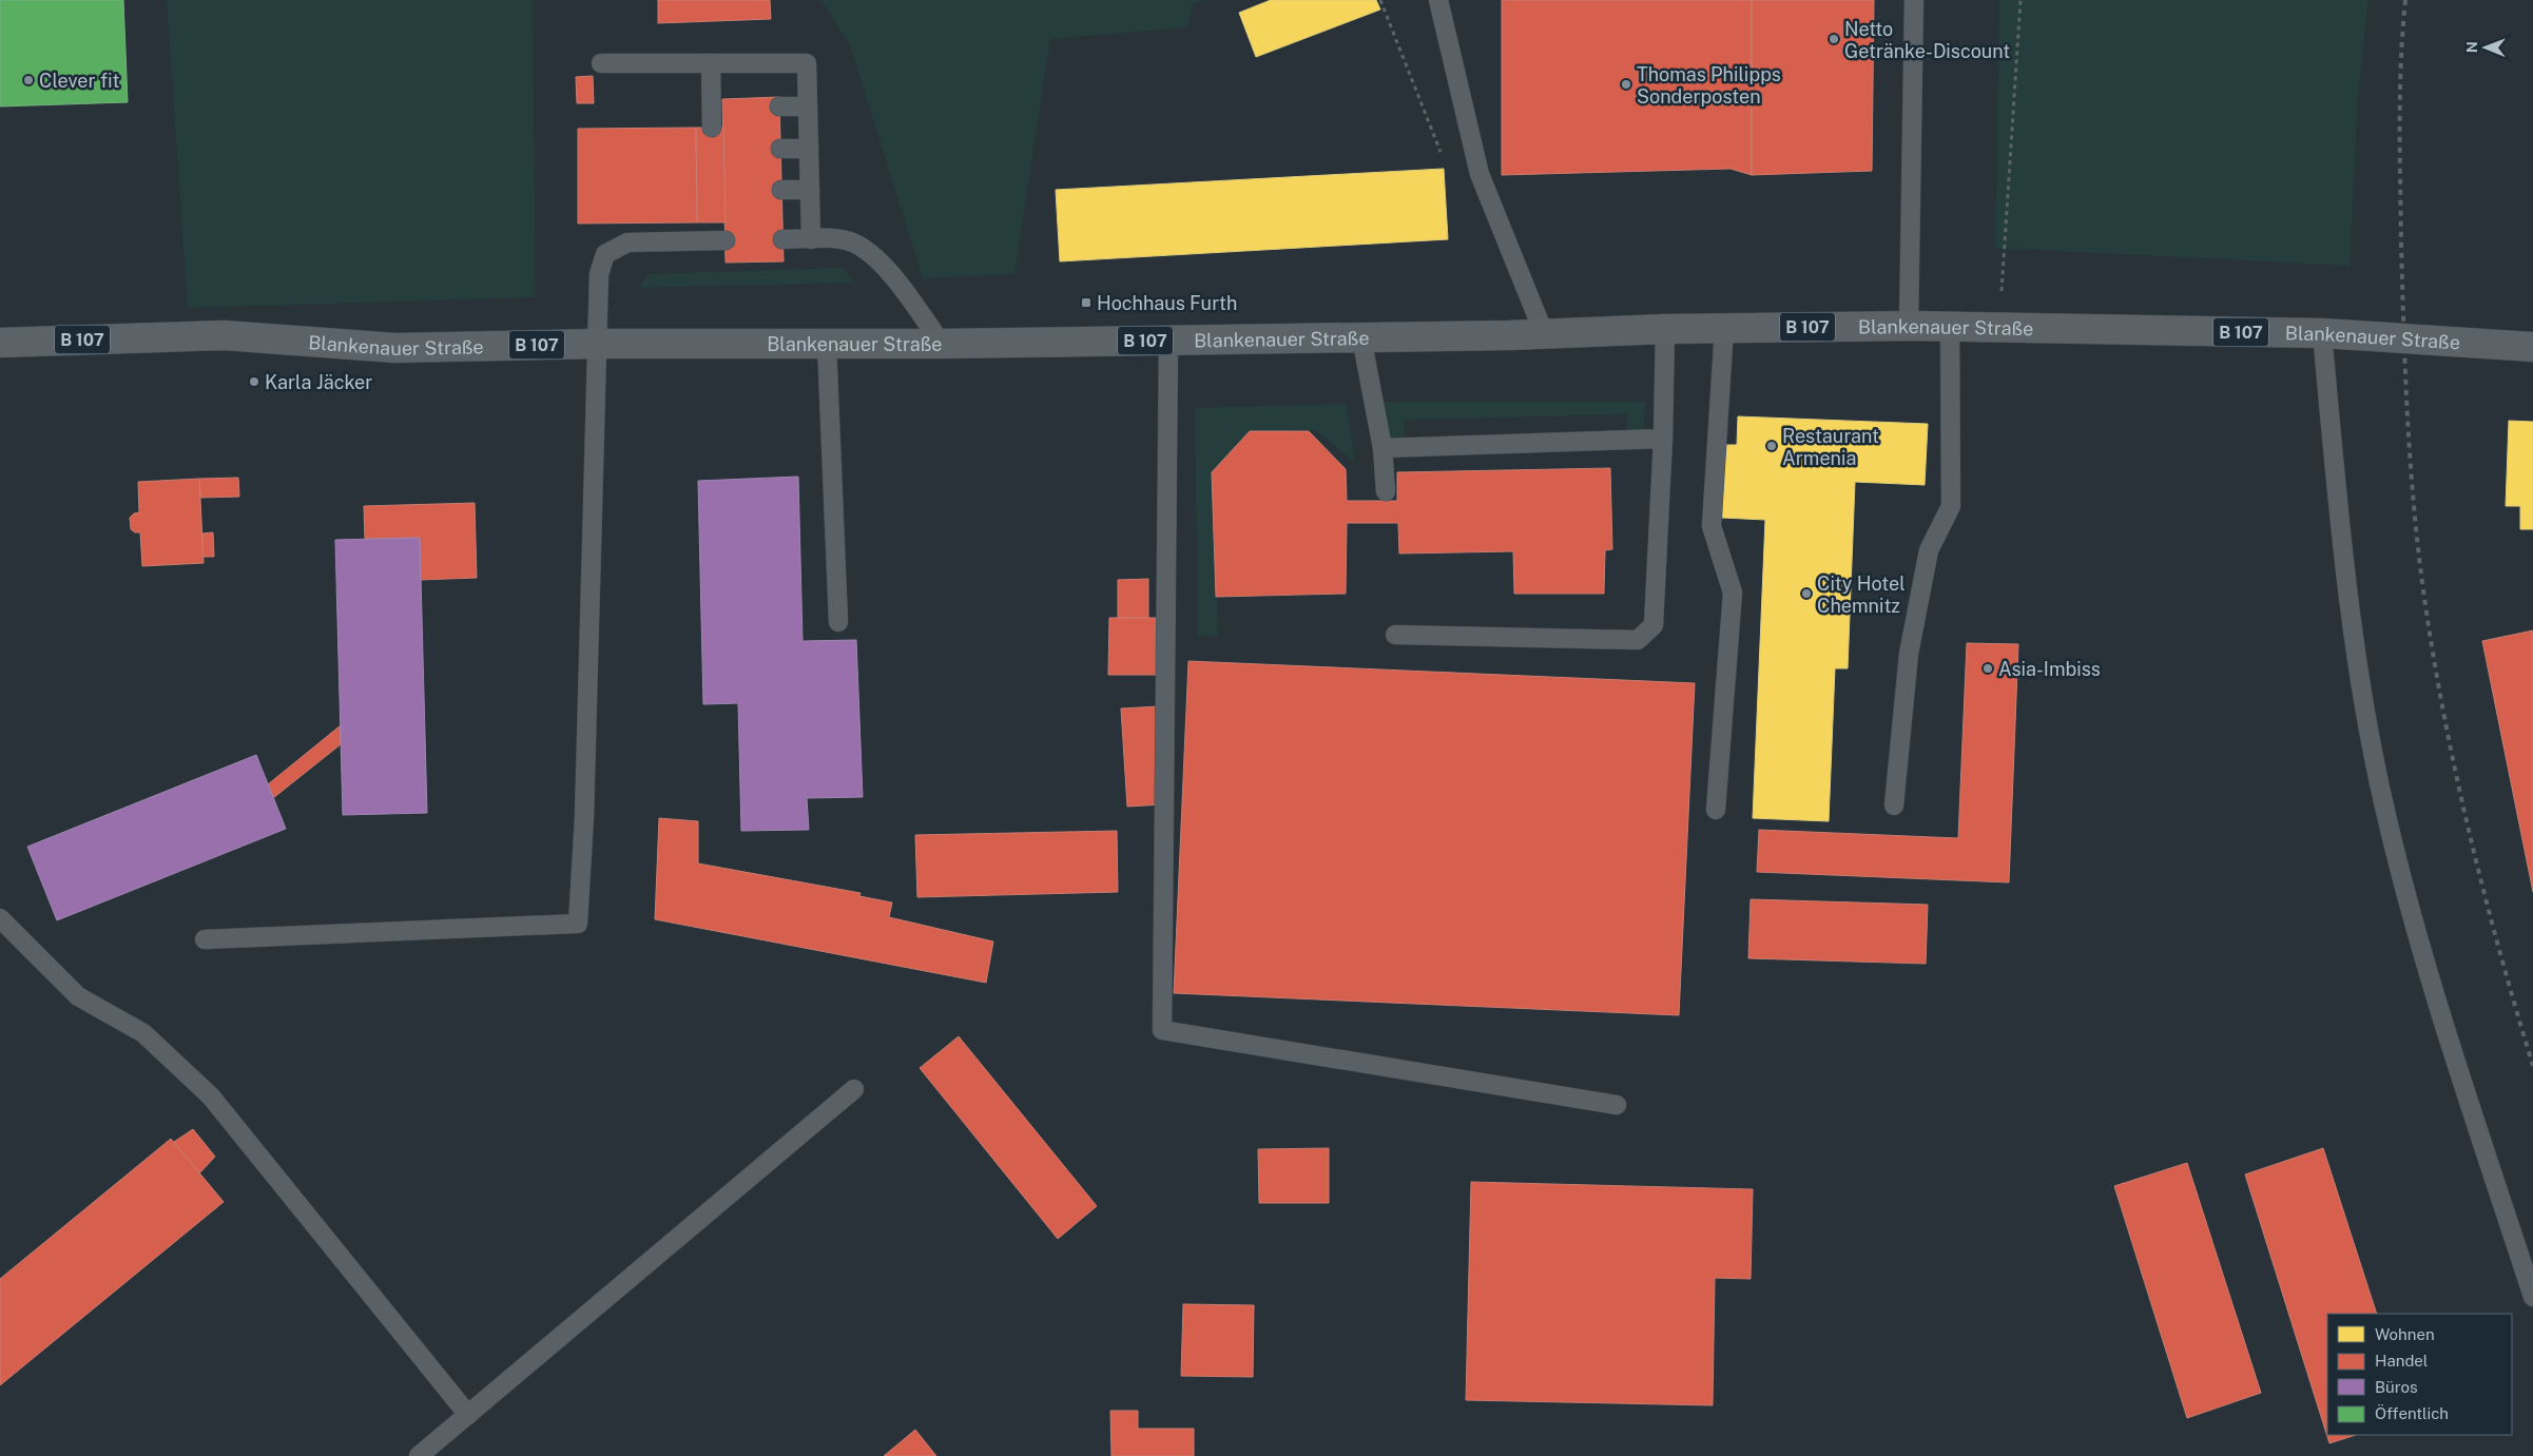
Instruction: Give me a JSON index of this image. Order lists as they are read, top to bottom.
{
  "streets": {
    "main road": ["B 107", "Blankenauer Straße"]
  },
  "places": {
    "other": [
      "Netto Getränke-Discount",
      "Clever fit",
      "Thomas Philipps Sonderposten",
      "Karla Jäcker",
      "Restaurant Armenia",
      "City Hotel Chemnitz",
      "Asia-Imbiss"
    ],
    "transit": ["Hochhaus Furth"]
  },
  "legend": [
    "Wohnen",
    "Handel",
    "Büros",
    "Öffentlich"
  ],
  "north": "left"
}
